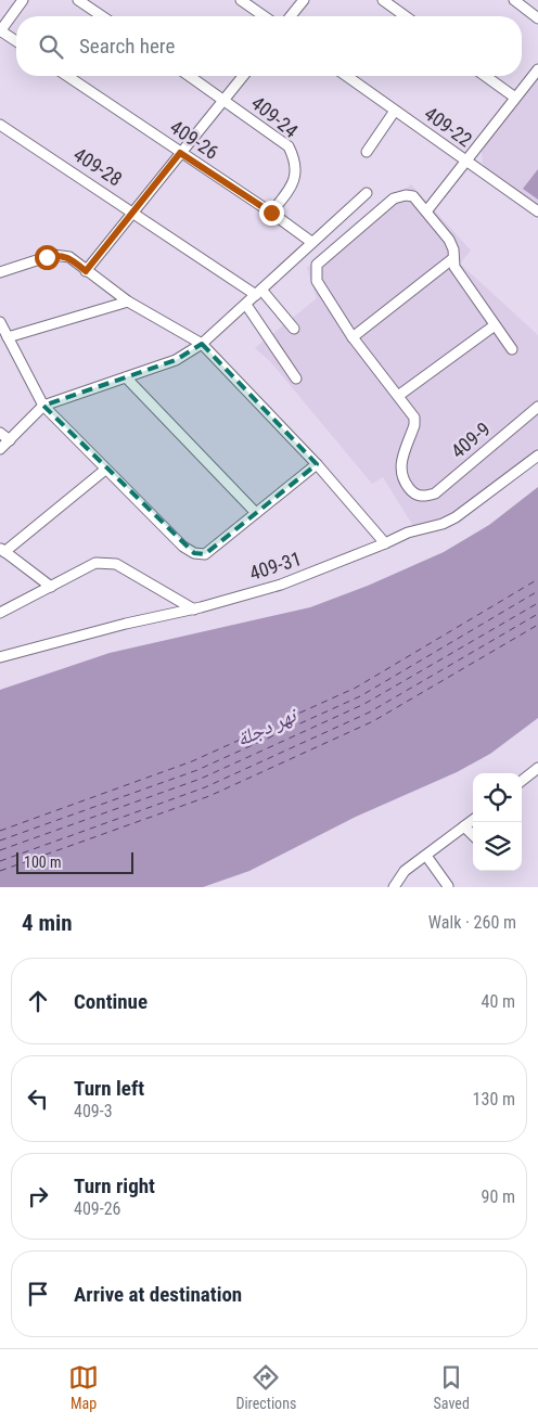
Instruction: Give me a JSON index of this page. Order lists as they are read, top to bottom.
{
  "streets": {
    "street": [
      "409-24",
      "409-22",
      "409-26",
      "409-28",
      "409-9",
      "409-31"
    ]
  },
  "crossings": [
    ["409-24", "409-26"]
  ],
  "water": ["نهر دجلة"],
  "scale_bar": "100 m",
  "page": {
    "search": "Search here",
    "scale": "100 m",
    "heading": ["4 min", "Walk · 260 m"],
    "list": [
      ["Continue", "40 m"],
      ["Turn left", "409-3", "130 m"],
      ["Turn right", "409-26", "90 m"],
      "Arrive at destination"
    ],
    "nav": ["Map", "Directions", "Saved"]
  }
}
